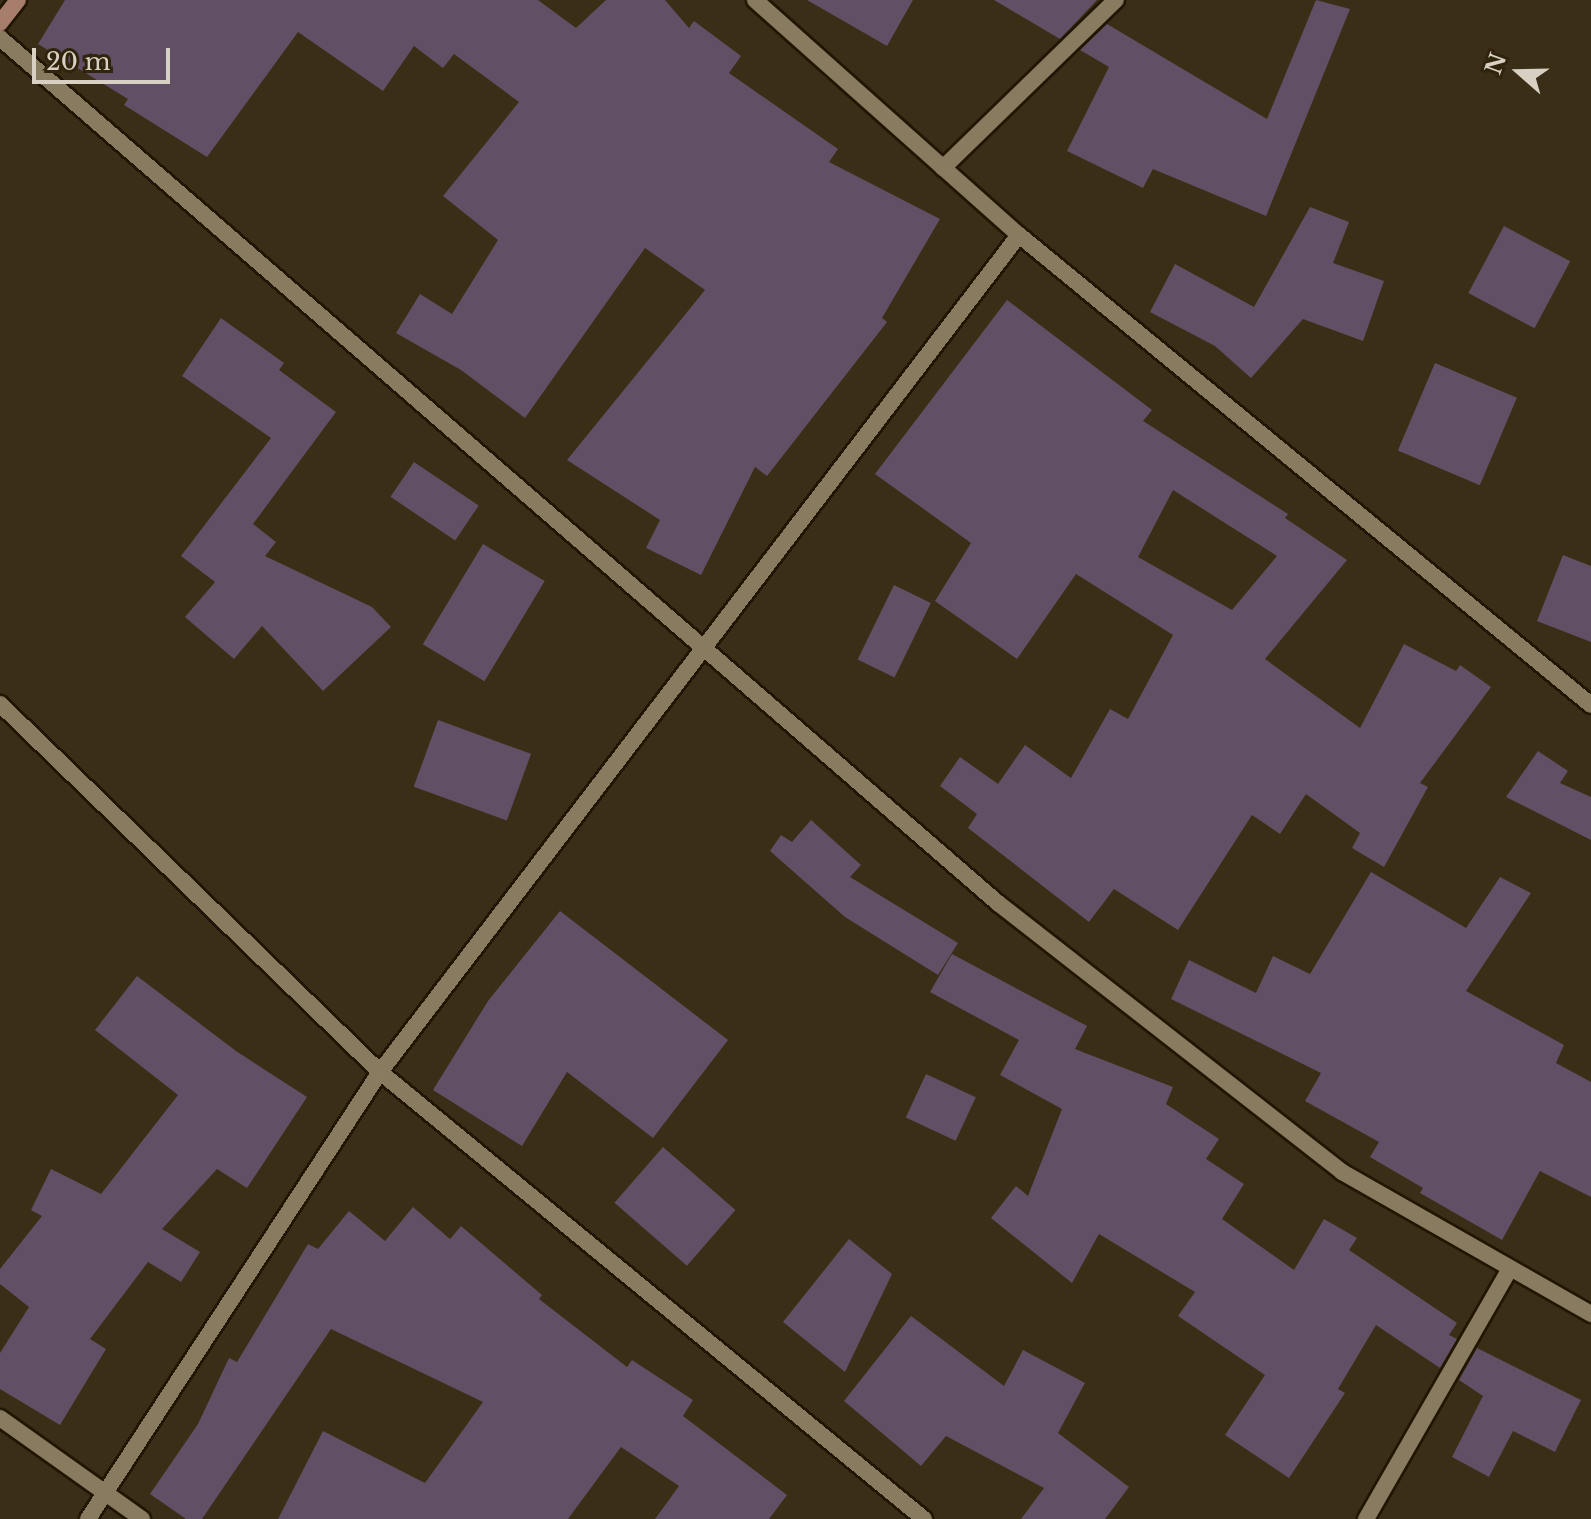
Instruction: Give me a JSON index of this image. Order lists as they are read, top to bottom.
{
  "scale_bar": "20 m",
  "north": "left"
}
